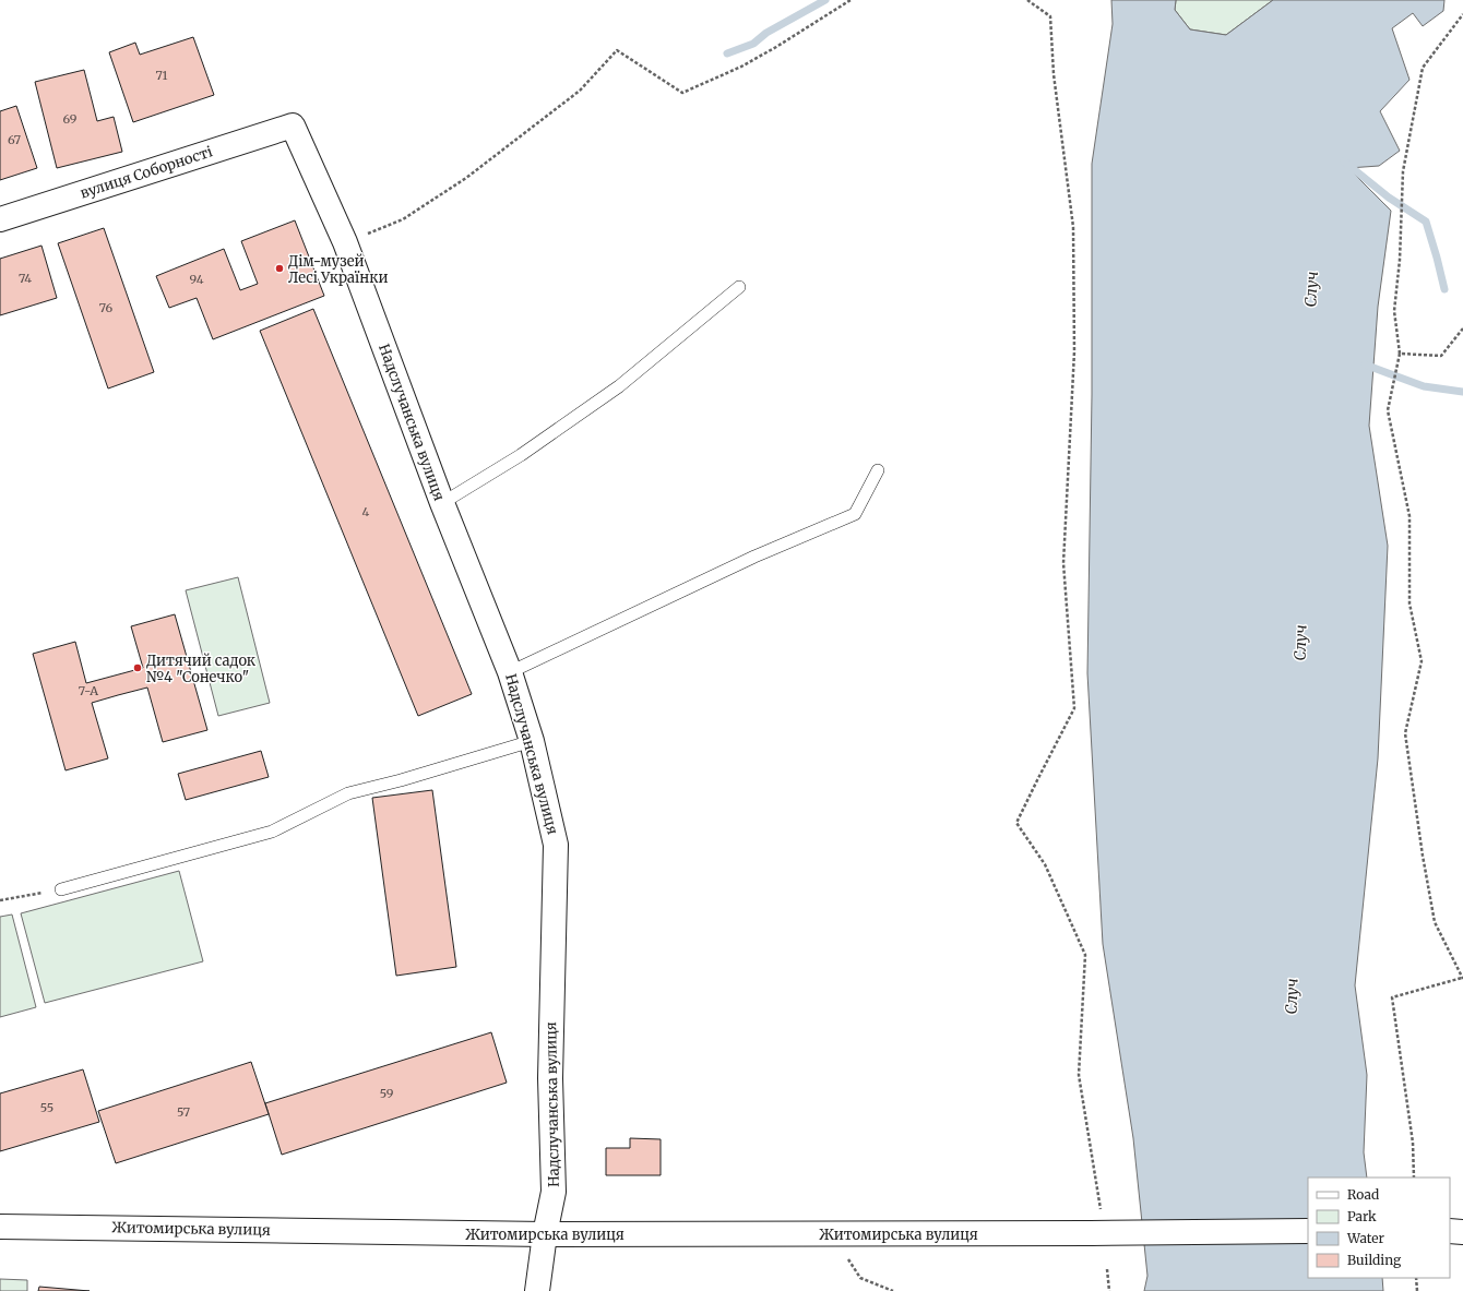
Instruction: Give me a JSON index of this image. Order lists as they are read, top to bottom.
{
  "streets": {
    "street": ["вулиця Соборності", "Надслучанська вулиця", "Житомирська вулиця"]
  },
  "crossings": [
    ["вулиця Соборності", "Надслучанська вулиця"],
    ["Надслучанська вулиця", "Житомирська вулиця"]
  ],
  "water": ["Случ"],
  "places": ["Дім-музей Лесі Українки", "Дитячий садок №4 \"Сонечко\""],
  "house_numbers": [
    "71",
    "69",
    "67",
    "74",
    "94",
    "76",
    "4",
    "7-А",
    "59",
    "55",
    "57"
  ],
  "legend": [
    "Road",
    "Park",
    "Water",
    "Building"
  ]
}
